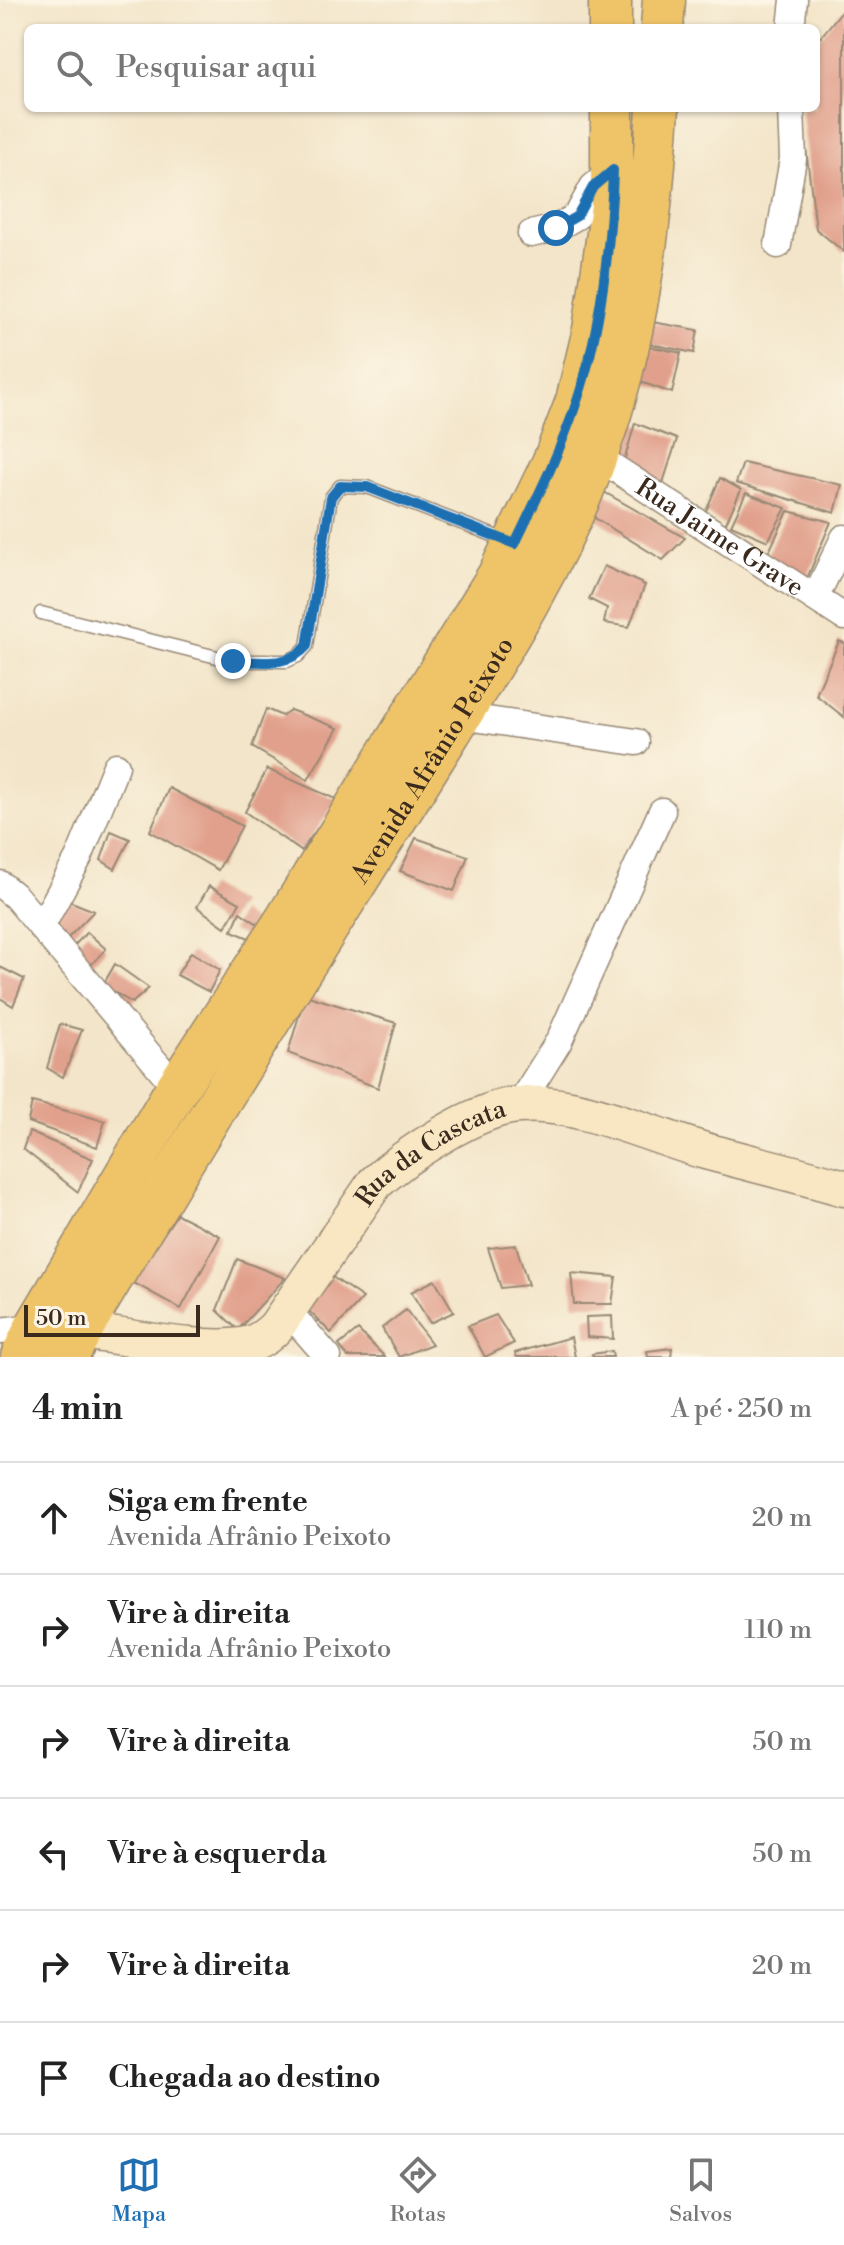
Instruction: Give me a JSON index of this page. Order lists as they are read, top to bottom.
{
  "streets": {
    "main road": ["Avenida Afrânio Peixoto", "Rua da Cascata"],
    "street": ["Rua Jaime Grave"]
  },
  "crossings": [
    ["Rua Jaime Grave", "Avenida Afrânio Peixoto"],
    ["Avenida Afrânio Peixoto", "Rua da Cascata"]
  ],
  "scale_bar": "50 m",
  "page": {
    "search": "Pesquisar aqui",
    "scale": "50 m",
    "heading": ["4 min", "A pé · 250 m"],
    "list": [
      ["Siga em frente", "Avenida Afrânio Peixoto", "20 m"],
      ["Vire à direita", "Avenida Afrânio Peixoto", "110 m"],
      ["Vire à direita", "50 m"],
      ["Vire à esquerda", "50 m"],
      ["Vire à direita", "20 m"],
      "Chegada ao destino"
    ],
    "nav": ["Mapa", "Rotas", "Salvos"]
  }
}
